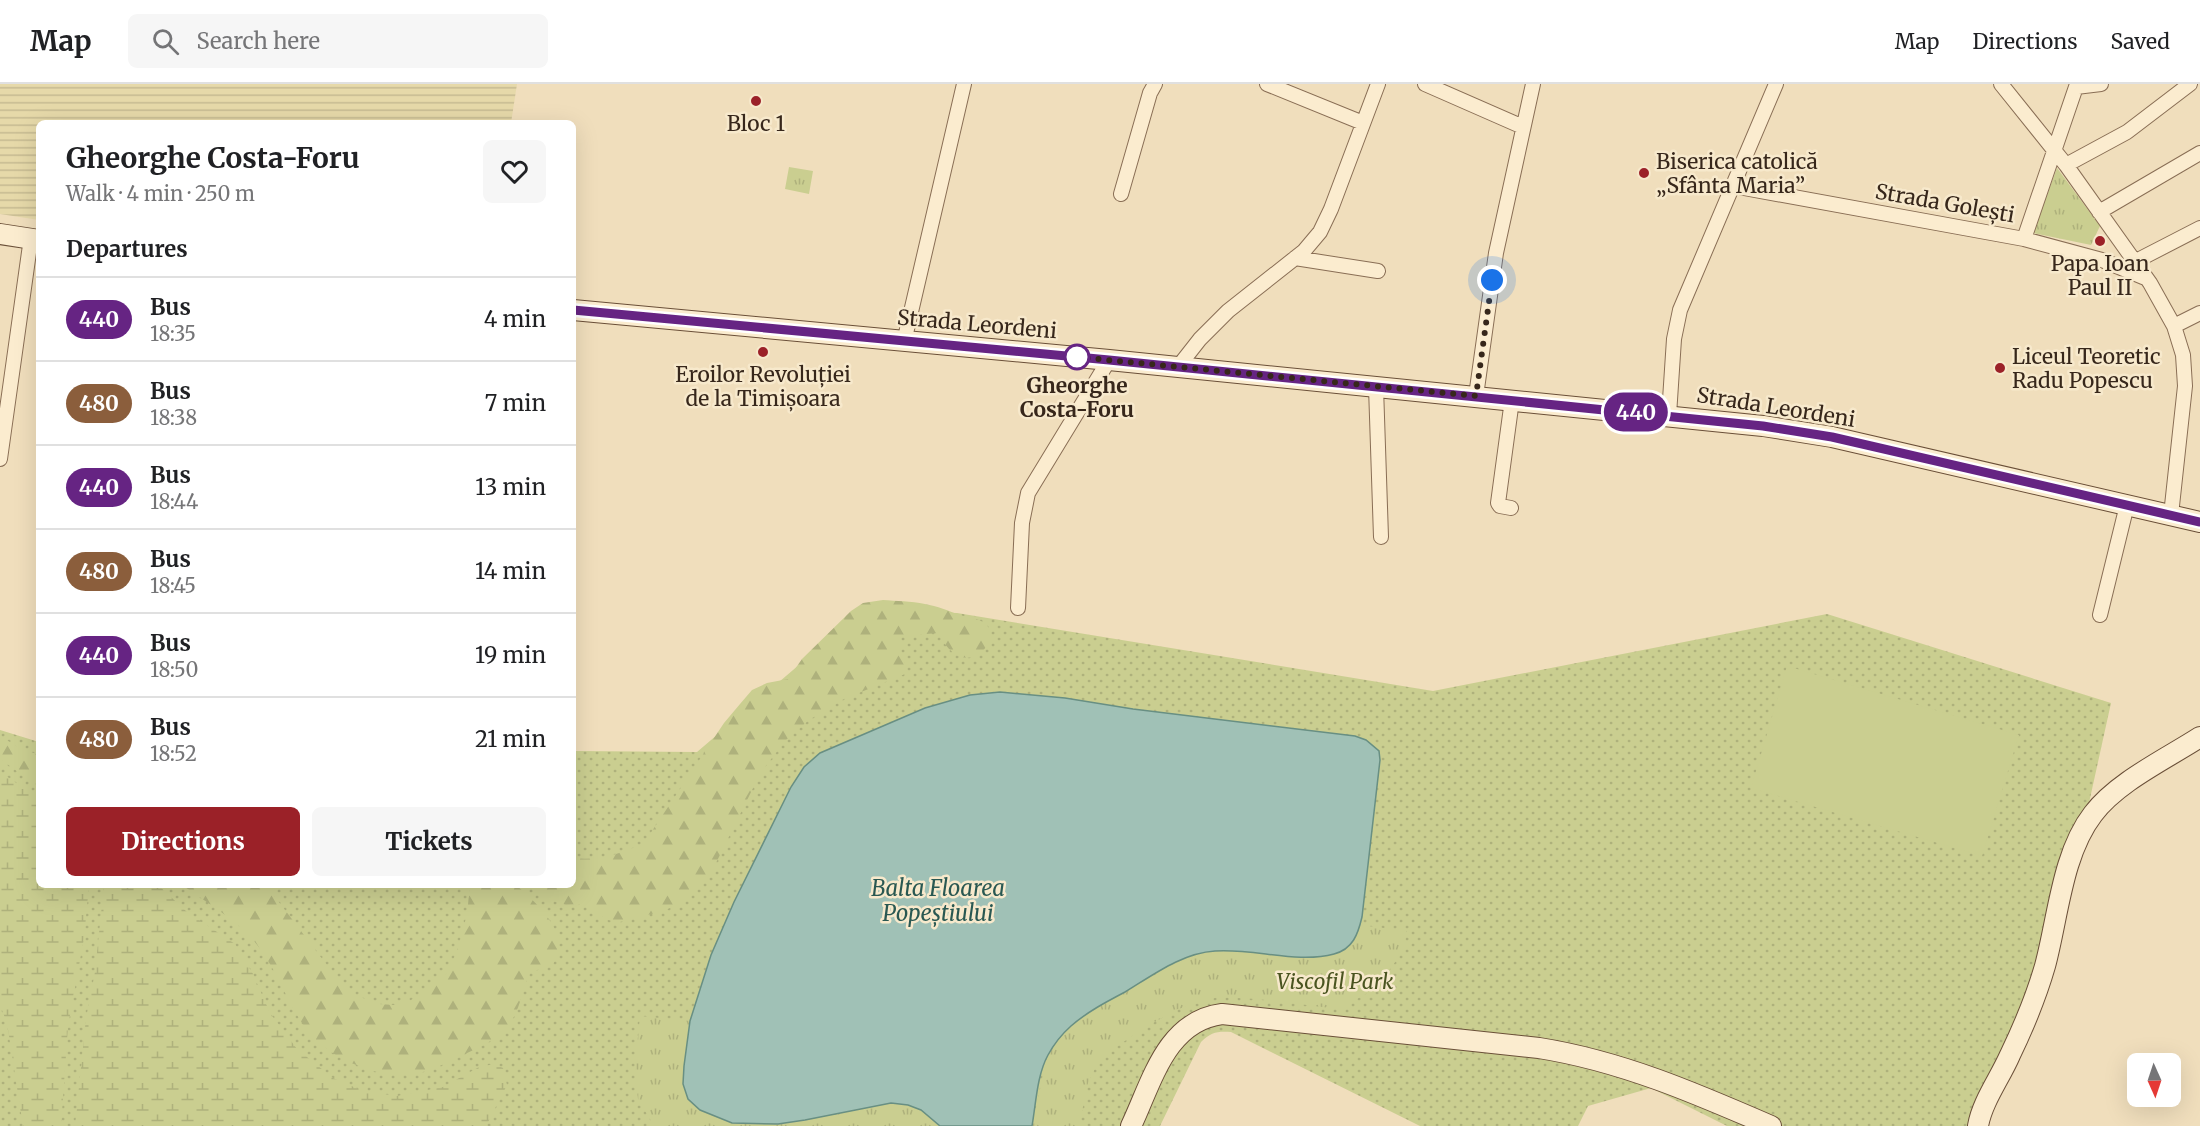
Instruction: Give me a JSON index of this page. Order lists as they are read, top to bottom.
{
  "streets": {
    "main road": ["Strada Leordeni"],
    "street": ["Strada Golești"]
  },
  "water": ["Balta Floarea Popeștiului"],
  "parks": ["Viscofil Park"],
  "places": [
    "Bloc 1",
    "Biserica catolică „Sfânta Maria”",
    "Papa Ioan Paul II",
    "Eroilor Revoluției de la Timișoara",
    "Gheorghe Costa-Foru",
    "Liceul Teoretic Radu Popescu"
  ],
  "lines": ["bus line 440"],
  "north": "bottom",
  "page": {
    "header": "Map",
    "search": "Search here",
    "nav": ["Map", "Directions", "Saved"],
    "on_map": "440",
    "heading": [
      ["Gheorghe Costa-Foru", "Walk · 4 min · 250 m"],
      "Departures"
    ],
    "list": [
      {
        "mark": "440",
        "name": "Bus",
        "note": "18:35",
        "value": "4 min"
      },
      {
        "mark": "480",
        "name": "Bus",
        "note": "18:38",
        "value": "7 min"
      },
      {
        "mark": "440",
        "name": "Bus",
        "note": "18:44",
        "value": "13 min"
      },
      {
        "mark": "480",
        "name": "Bus",
        "note": "18:45",
        "value": "14 min"
      },
      {
        "mark": "440",
        "name": "Bus",
        "note": "18:50",
        "value": "19 min"
      },
      {
        "mark": "480",
        "name": "Bus",
        "note": "18:52",
        "value": "21 min"
      }
    ],
    "buttons": ["Directions", "Tickets"]
  }
}
